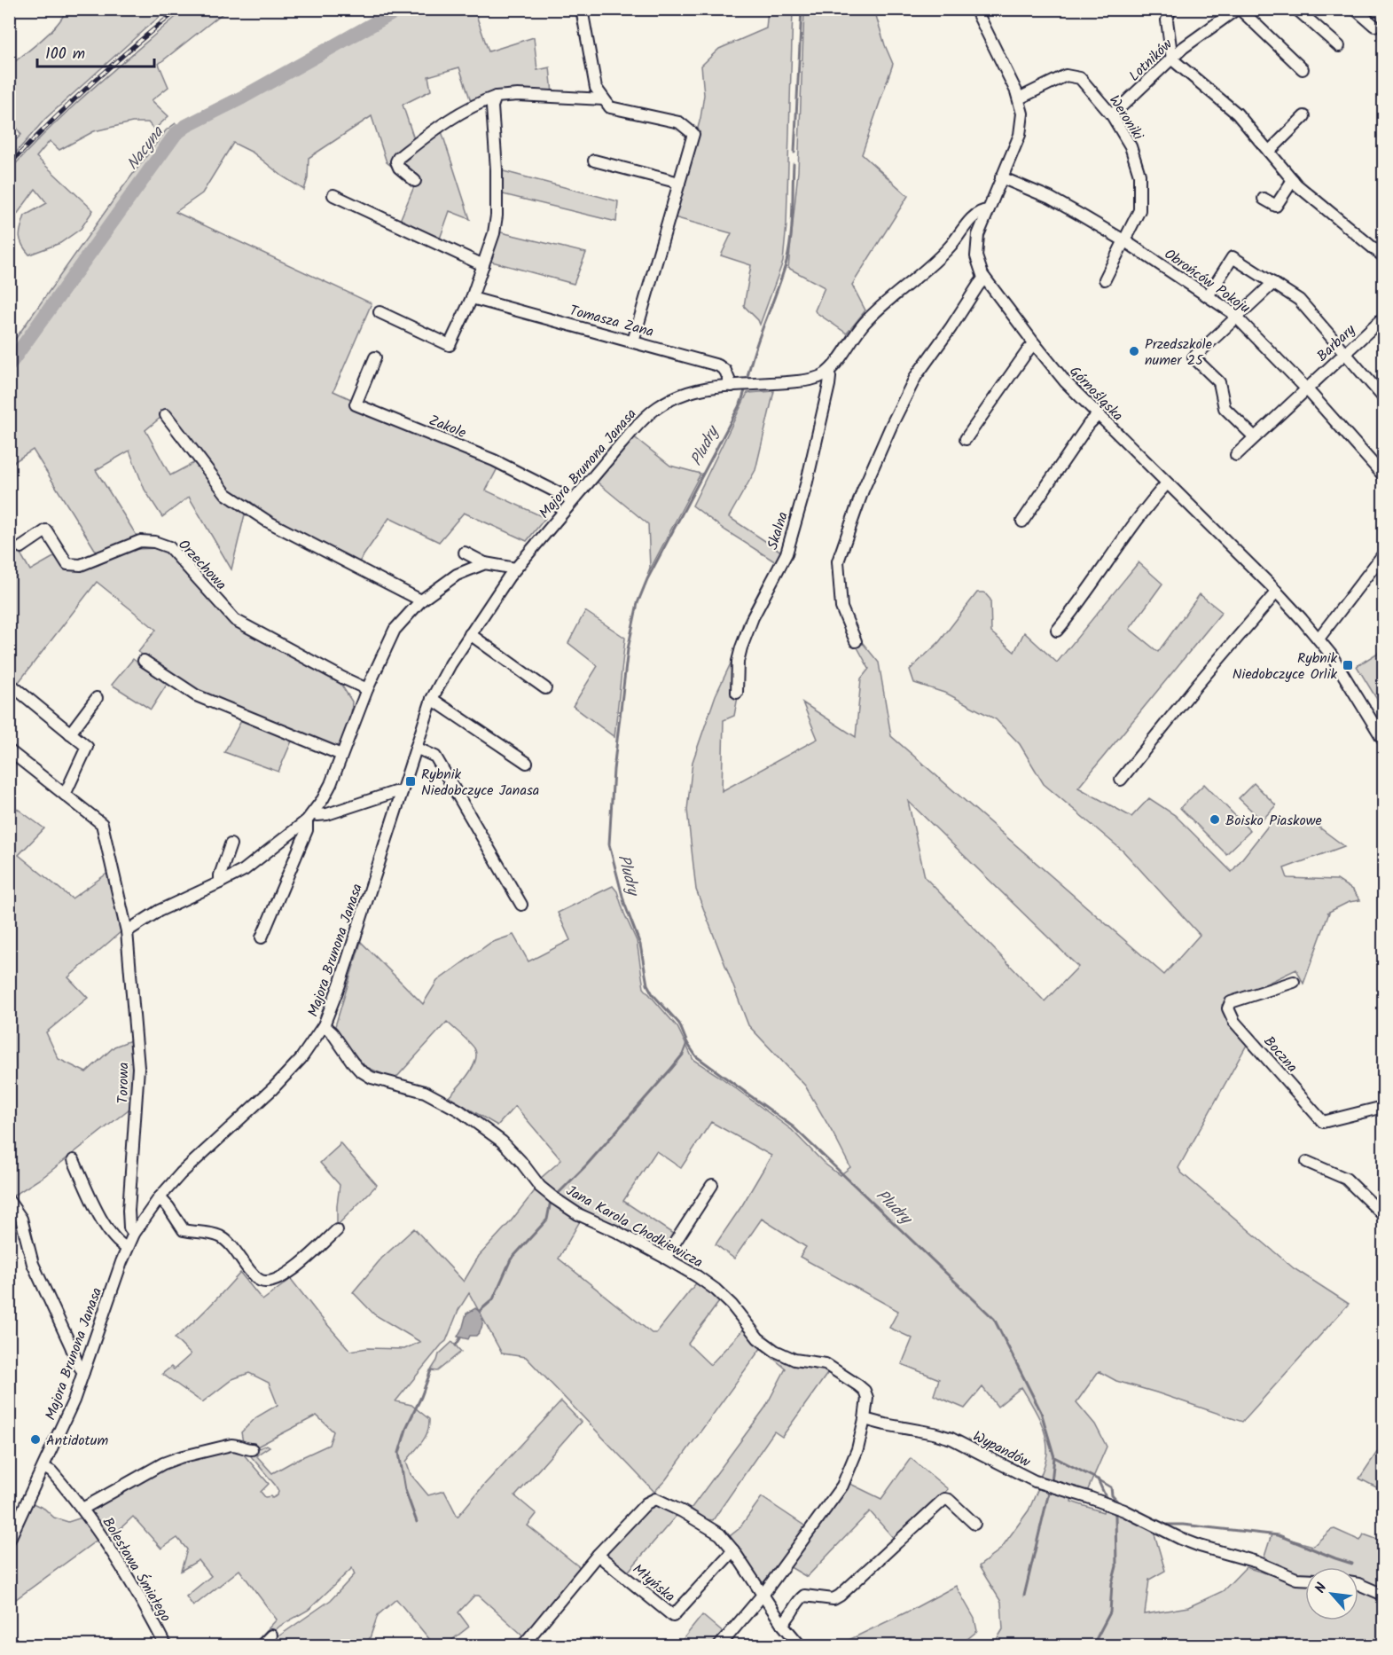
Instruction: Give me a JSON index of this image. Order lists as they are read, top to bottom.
{
  "streets": {
    "street": [
      "Lotników",
      "Weroniki",
      "Obrońców Pokoju",
      "Tomasza Zana",
      "Barbary",
      "Górnośląska",
      "Zakole",
      "Majora Brunona Janasa",
      "Skalna",
      "Orzechowa",
      "Boczna",
      "Torowa",
      "Jana Karola Chodkiewicza",
      "Wypandów",
      "Bolesława Śmiałego",
      "Młyńska"
    ]
  },
  "crossings": [
    ["Lotników", "Weroniki"],
    ["Weroniki", "Obrońców Pokoju"],
    ["Weroniki", "Górnośląska"],
    ["Obrońców Pokoju", "Barbary"],
    ["Obrońców Pokoju", "Górnośląska"],
    ["Tomasza Zana", "Majora Brunona Janasa"],
    ["Zakole", "Majora Brunona Janasa"],
    ["Majora Brunona Janasa", "Skalna"],
    ["Majora Brunona Janasa", "Torowa"],
    ["Majora Brunona Janasa", "Jana Karola Chodkiewicza"],
    ["Majora Brunona Janasa", "Bolesława Śmiałego"],
    ["Jana Karola Chodkiewicza", "Wypandów"]
  ],
  "water": ["Nacyna", "Pludry"],
  "places": {
    "other": ["Przedszkole numer 25", "Boisko Piaskowe", "Antidotum"],
    "transit": ["Rybnik Niedobczyce Orlik", "Rybnik Niedobczyce Janasa"]
  },
  "scale_bar": "100 m",
  "north": "top left"
}
